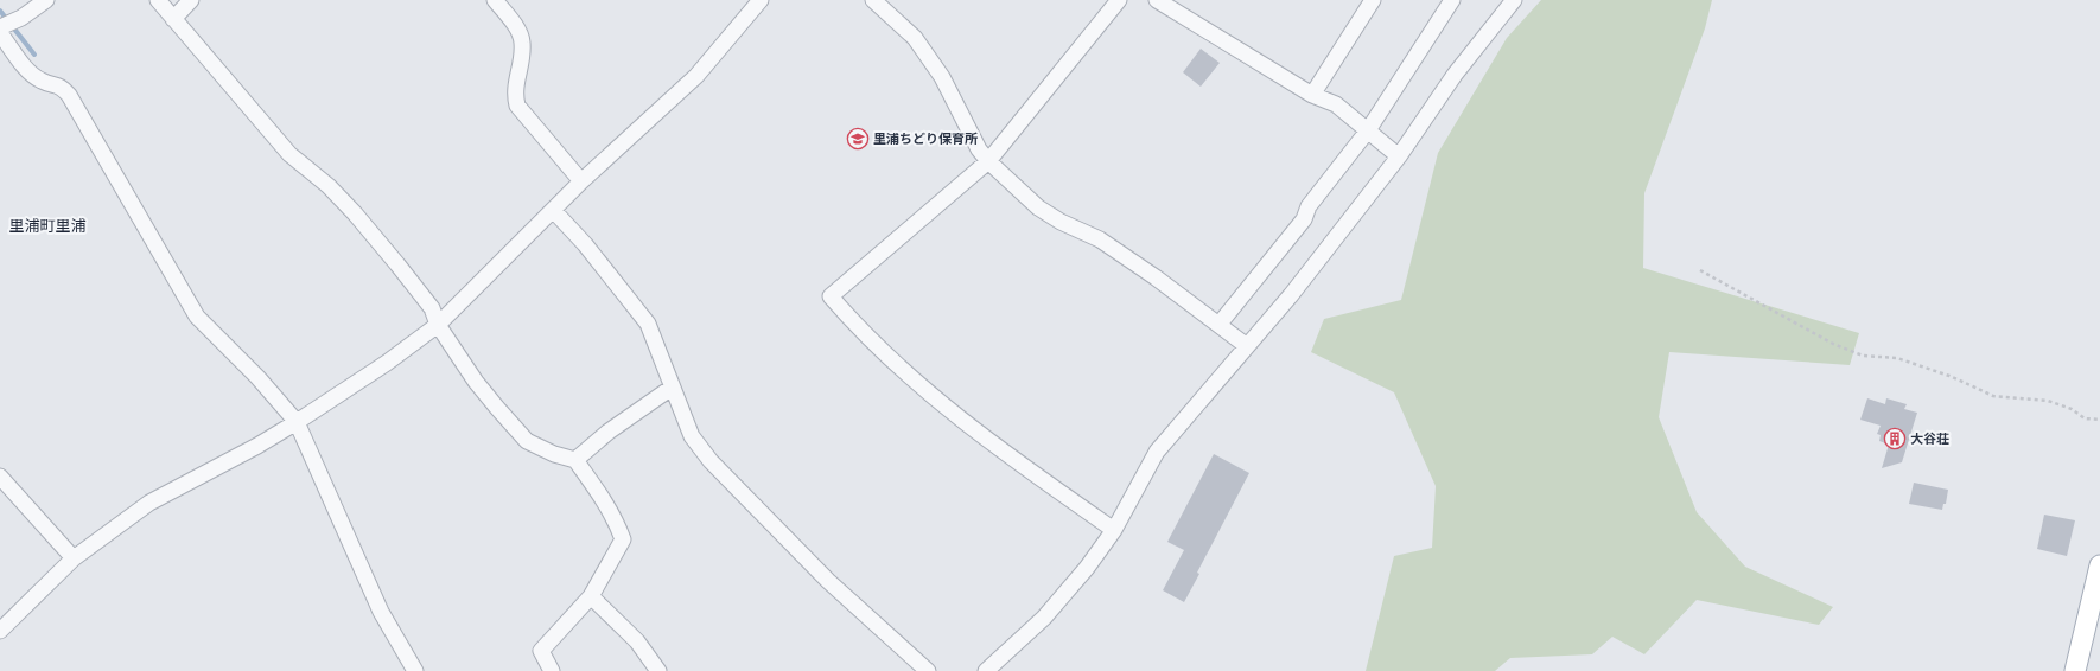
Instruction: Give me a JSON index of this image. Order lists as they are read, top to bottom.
{
  "districts": ["里浦町里浦"],
  "places": {
    "school or university": ["里浦ちどり保育所"],
    "building": ["大谷荘"]
  }
}
